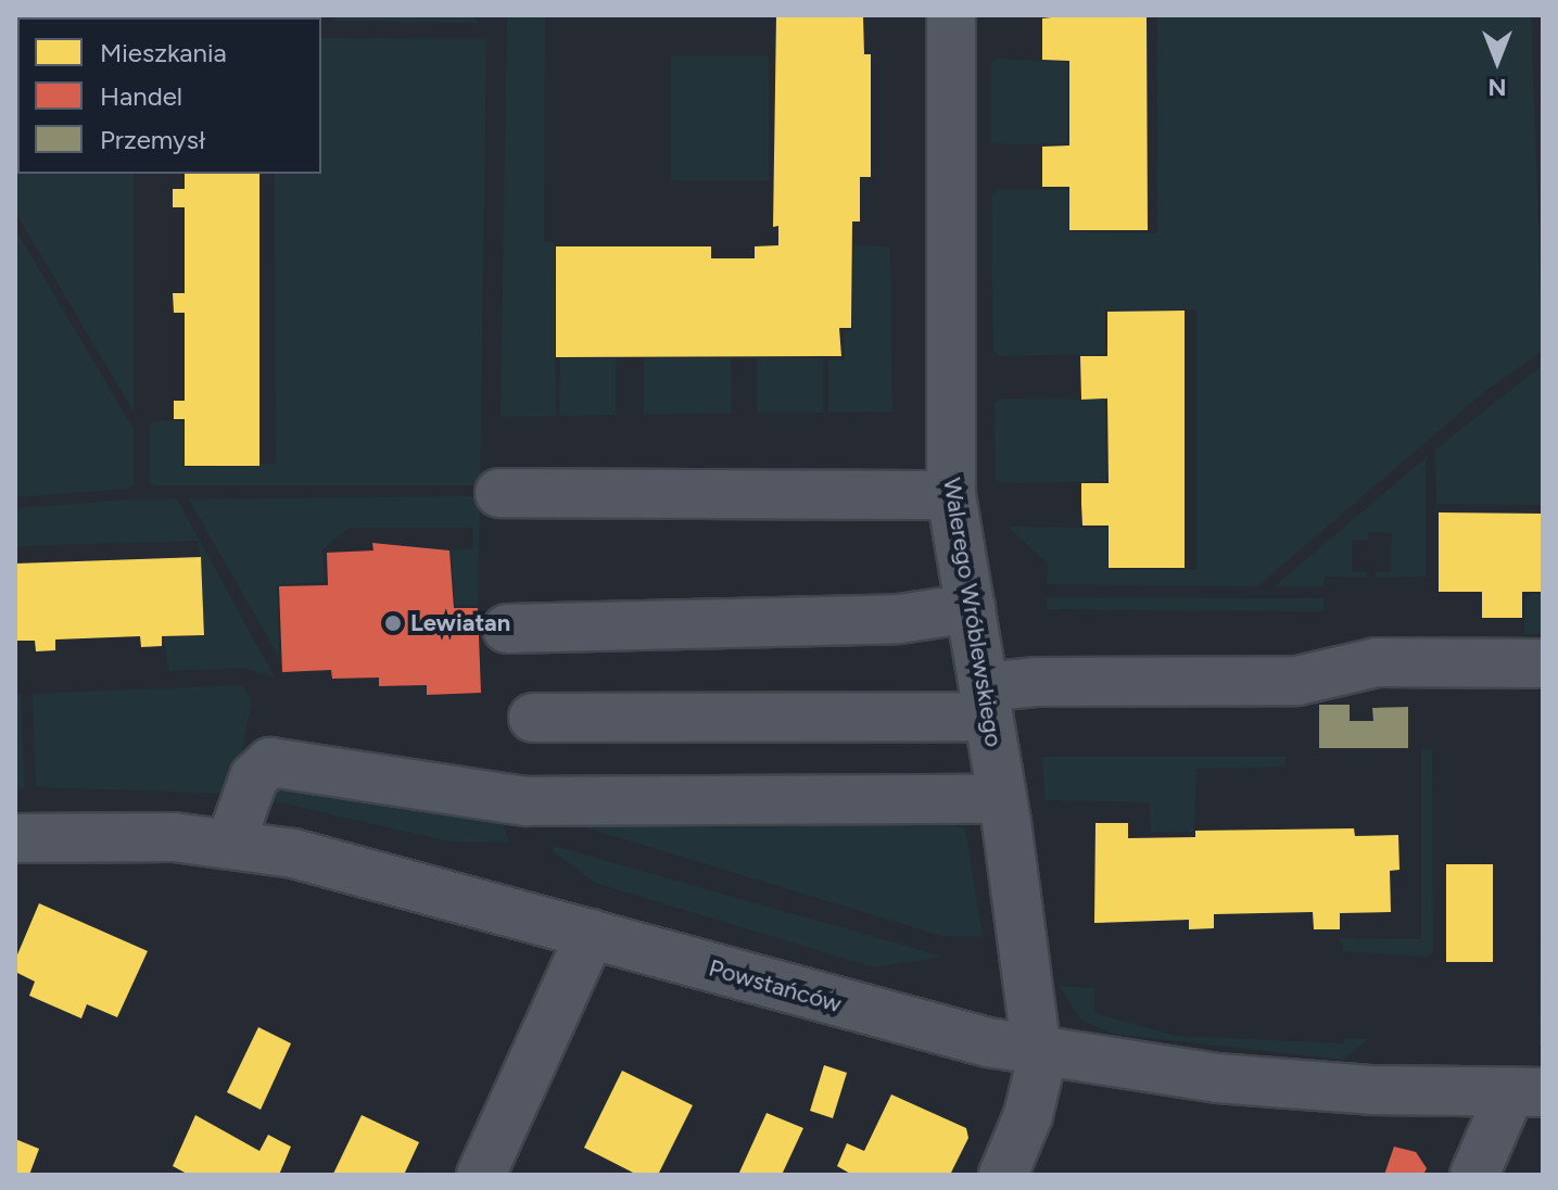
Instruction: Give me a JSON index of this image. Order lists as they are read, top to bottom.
{
  "streets": {
    "street": ["Walerego Wróblewskiego", "Powstańców"]
  },
  "crossings": [
    ["Walerego Wróblewskiego", "Powstańców"]
  ],
  "places": ["Lewiatan"],
  "legend": ["Mieszkania", "Handel", "Przemysł"],
  "north": "bottom"
}
